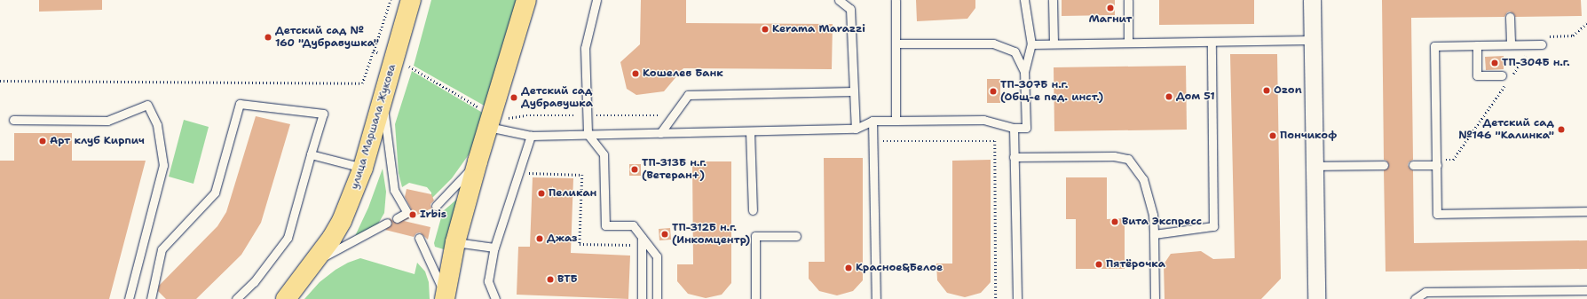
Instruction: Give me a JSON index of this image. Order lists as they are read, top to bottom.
{
  "streets": {
    "main road": ["улица Маршала Жукова"]
  },
  "places": [
    "Магнит",
    "Kerama Marazzi",
    "Детский сад № 160 \"Дубравушка\"",
    "ТП-304Б н.г.",
    "Кошелев Банк",
    "Ozon",
    "ТП-307Б н.г. (Общ-е пед. инст.)",
    "Дом 51",
    "Детский сад Дубравушка",
    "Детский сад №146 \"Калинка\"",
    "Пончикоф",
    "Арт клуб Кирпич",
    "ТП-313Б н.г. (Ветеран+)",
    "Пеликан",
    "Irbis",
    "Вита Экспресс",
    "ТП-312Б н.г. (Инкомцентр)",
    "Джаз",
    "Пятёрочка",
    "Красное&Белое",
    "ВТБ"
  ]
}
